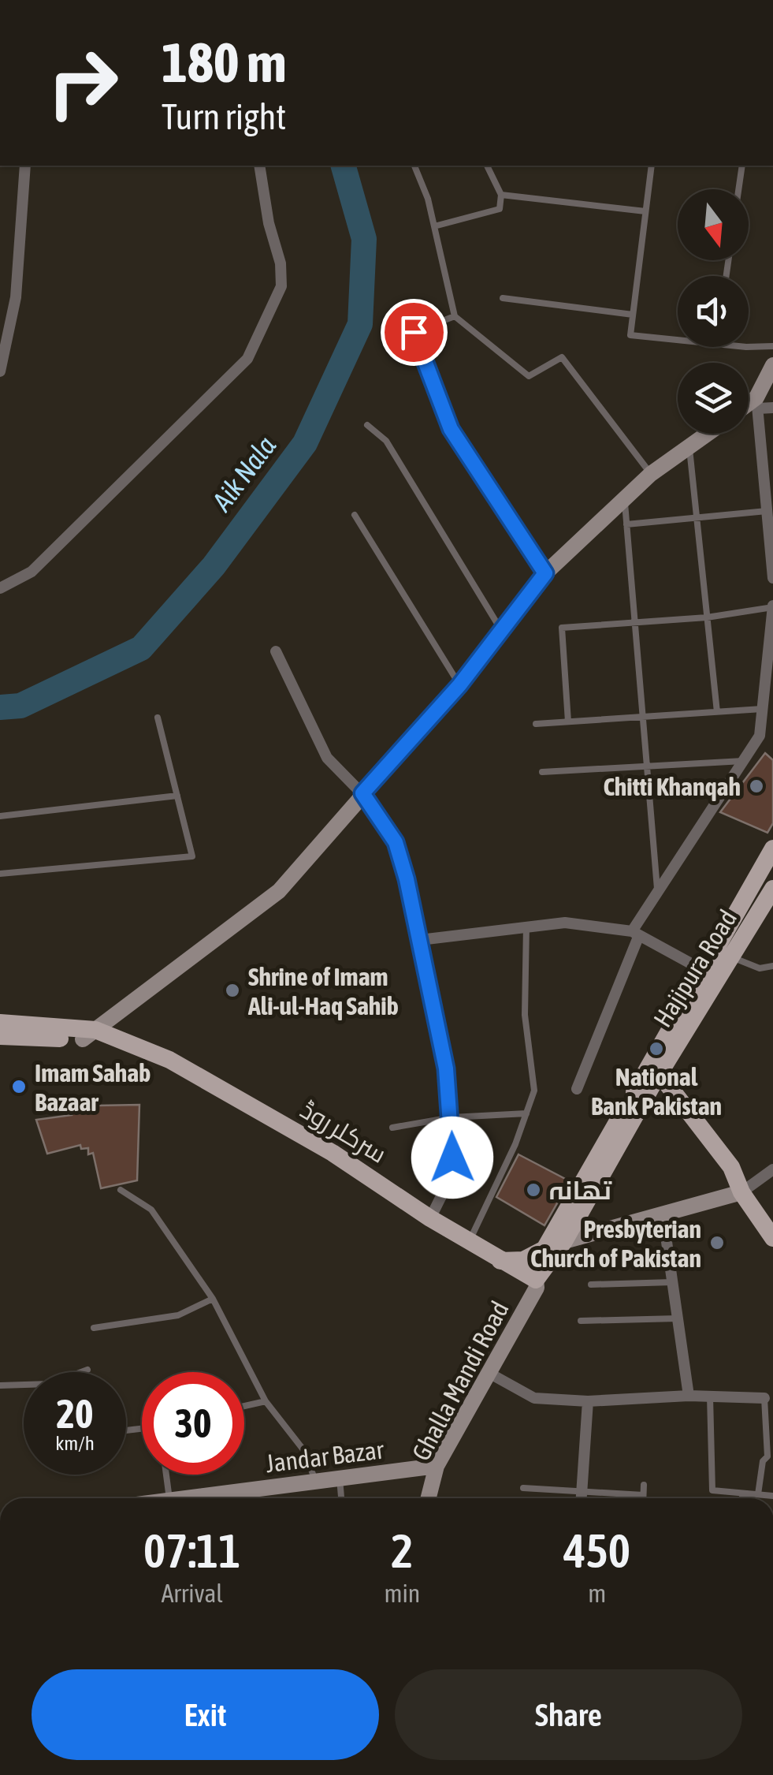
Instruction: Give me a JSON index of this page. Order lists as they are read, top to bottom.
{
  "streets": {
    "main road": ["Hajipura Road", "سرکلر روڈ"],
    "street": ["Ghalla Mandi Road", "Jandar Bazar"]
  },
  "crossings": [
    ["سرکلر روڈ", "Ghalla Mandi Road"],
    ["Ghalla Mandi Road", "Jandar Bazar"]
  ],
  "water": ["Aik Nala"],
  "places": [
    "Chitti Khanqah",
    "Shrine of Imam Ali-ul-Haq Sahib",
    "National Bank Pakistan",
    "Imam Sahab Bazaar",
    "تھانہ",
    "Presbyterian Church of Pakistan"
  ],
  "north": "bottom",
  "page": {
    "turn": ["180 m", "Turn right"],
    "speed": "20 km/h",
    "limit": "30",
    "eta": [
      "07:11",
      "Arrival",
      "2",
      "min",
      "450",
      "m"
    ],
    "buttons": ["Exit", "Share"]
  }
}
